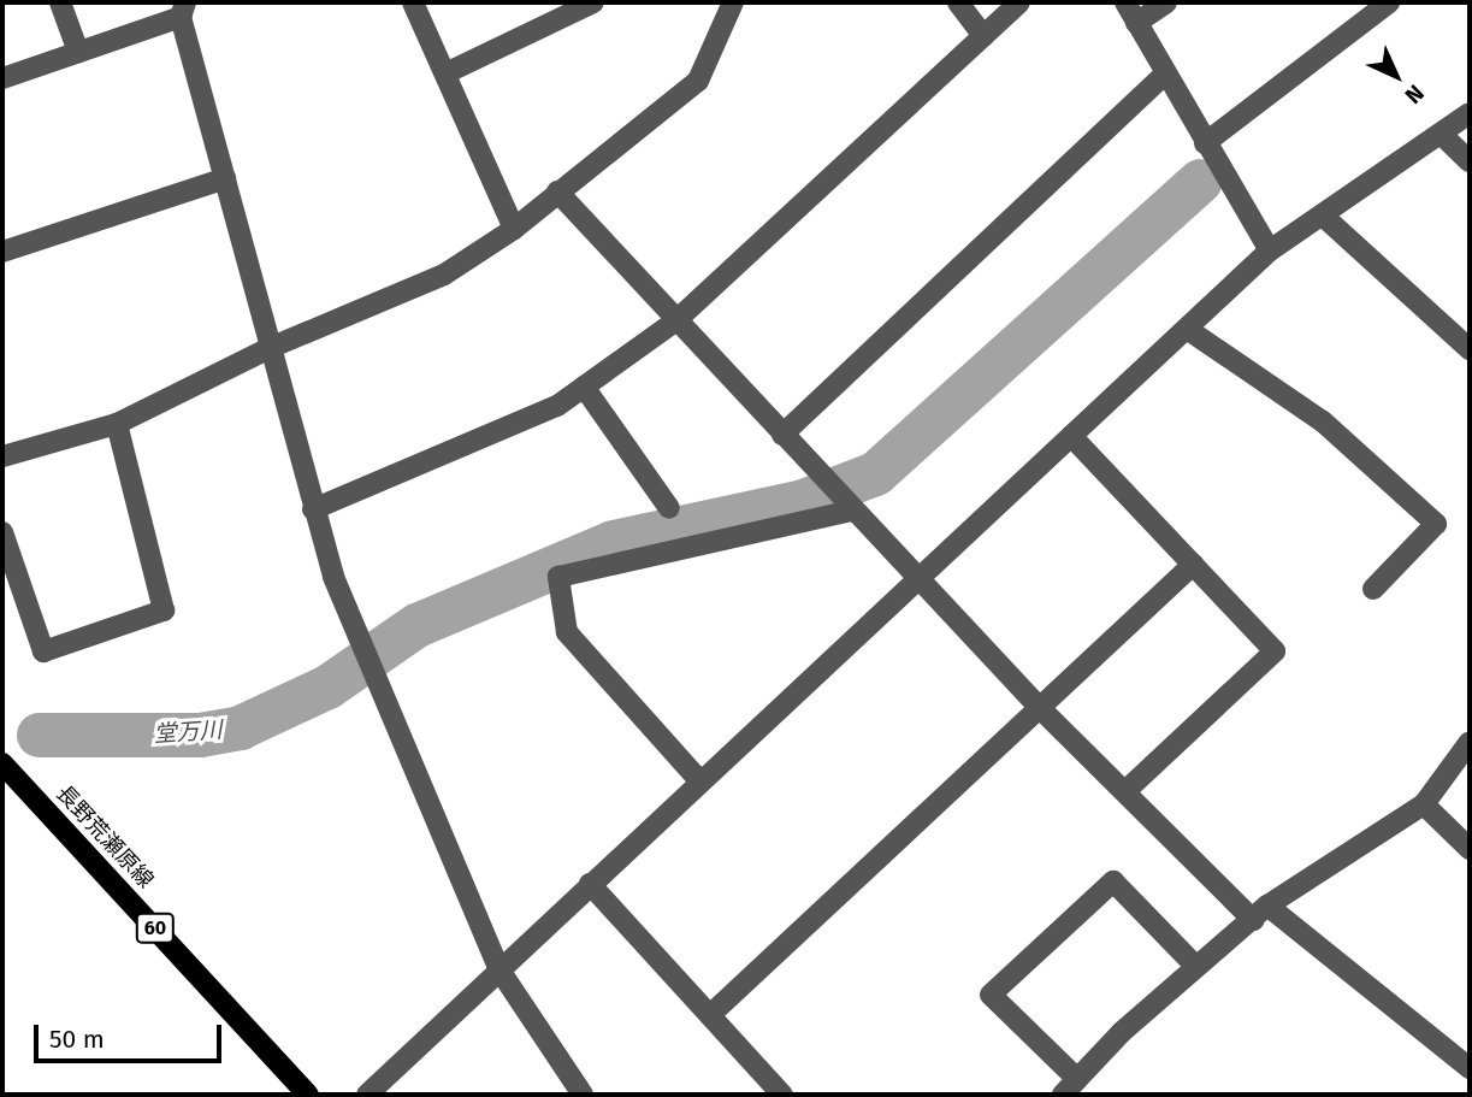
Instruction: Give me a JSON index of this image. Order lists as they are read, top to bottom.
{
  "streets": {
    "main road": ["長野荒瀬原線", "60"]
  },
  "water": ["堂万川"],
  "scale_bar": "50 m",
  "north": "bottom right"
}
